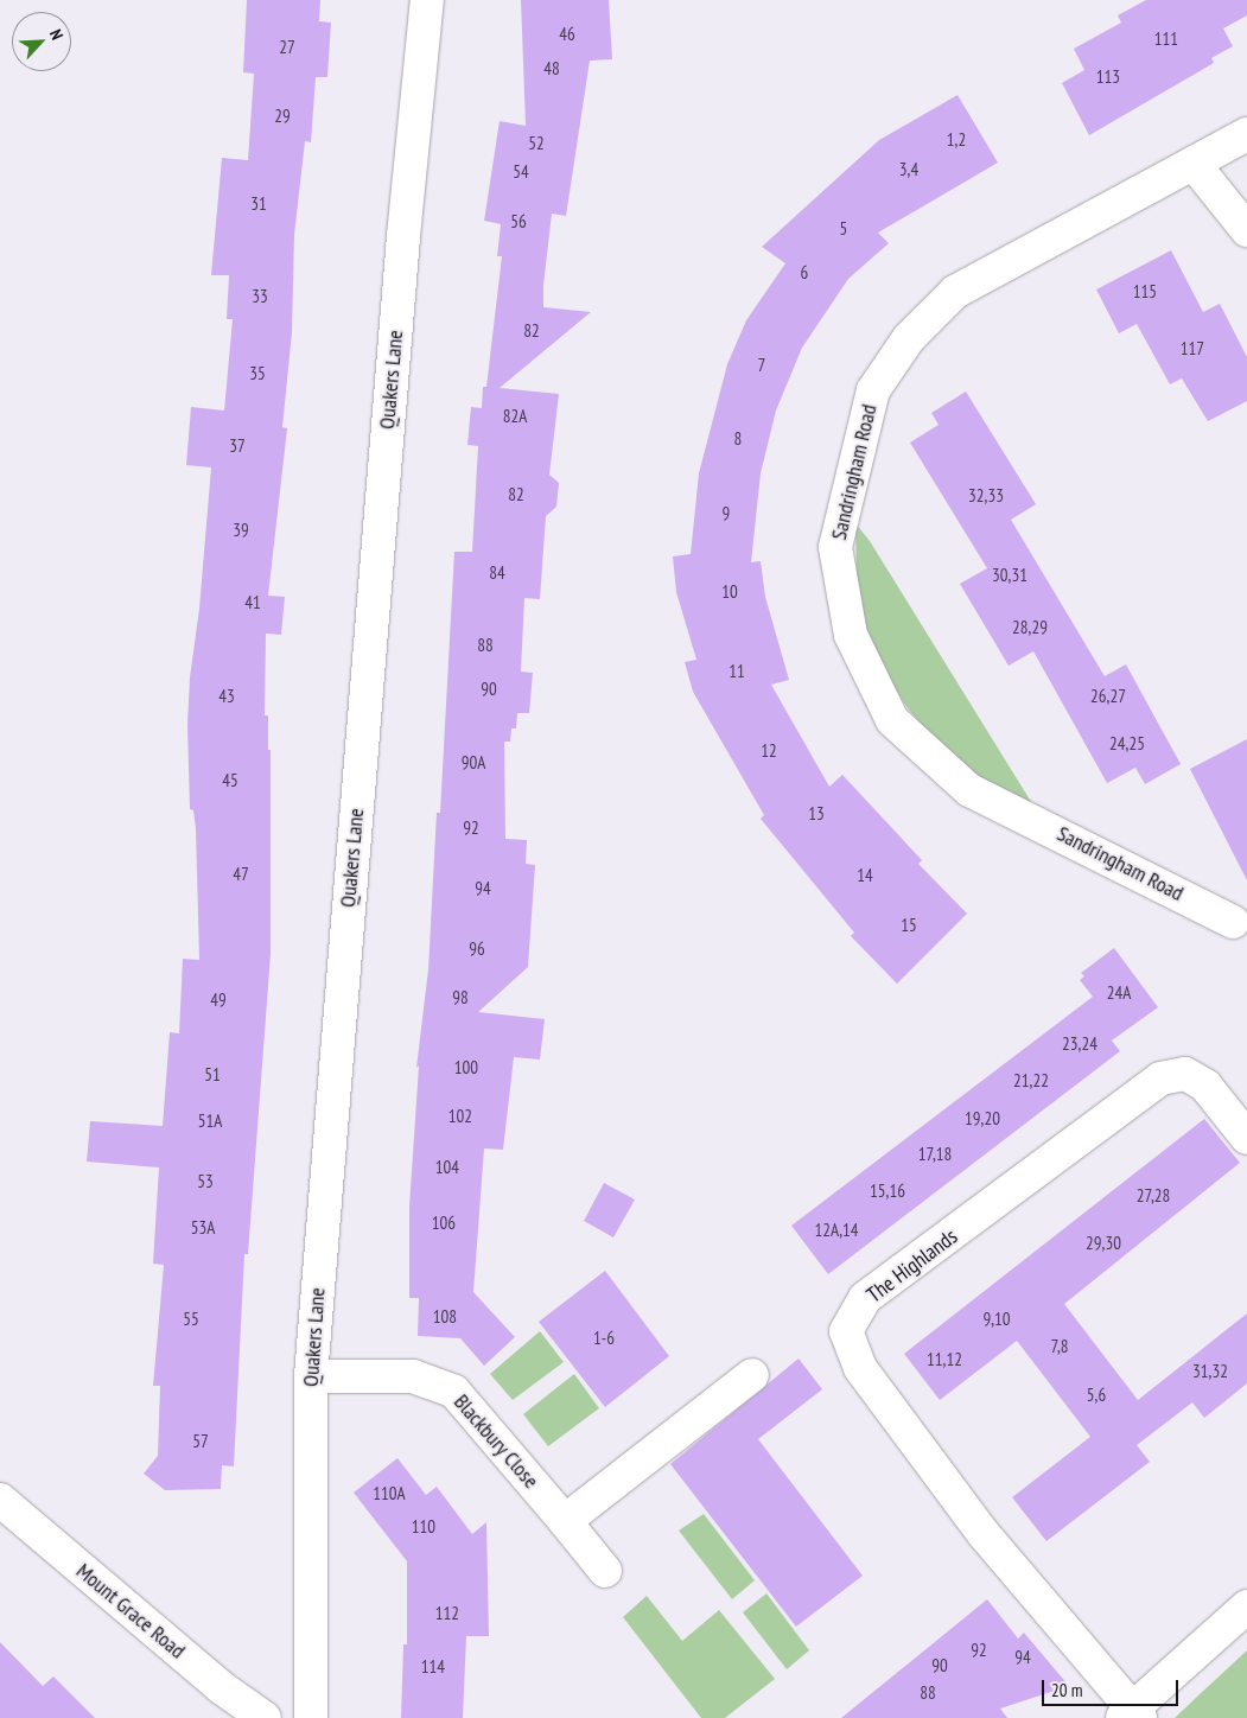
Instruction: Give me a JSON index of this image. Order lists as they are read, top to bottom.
{
  "streets": {
    "street": [
      "Quakers Lane",
      "Sandringham Road",
      "The Highlands",
      "Blackbury Close",
      "Mount Grace Road"
    ]
  },
  "crossings": [
    ["Quakers Lane", "Blackbury Close"]
  ],
  "house_numbers": [
    "46",
    "111",
    "27",
    "48",
    "113",
    "29",
    "1,2",
    "52",
    "3,4",
    "54",
    "31",
    "56",
    "5",
    "6",
    "115",
    "33",
    "82",
    "117",
    "7",
    "35",
    "82A",
    "8",
    "37",
    "82",
    "32,33",
    "9",
    "39",
    "84",
    "30,31",
    "10",
    "41",
    "28,29",
    "88",
    "11",
    "90",
    "43",
    "26,27",
    "24,25",
    "12",
    "90A",
    "45",
    "13",
    "92",
    "47",
    "14",
    "94",
    "15",
    "96",
    "24A",
    "98",
    "49",
    "23,24",
    "100",
    "51",
    "21,22",
    "102",
    "19,20",
    "51A",
    "17,18",
    "104",
    "53",
    "15,16",
    "27,28",
    "106",
    "53A",
    "12A,14",
    "29,30",
    "108",
    "55",
    "9,10",
    "1-6",
    "7,8",
    "11,12",
    "31,32",
    "5,6",
    "57",
    "110A",
    "110",
    "112",
    "92",
    "94",
    "90",
    "114",
    "88"
  ],
  "scale_bar": "20 m",
  "north": "top right"
}
